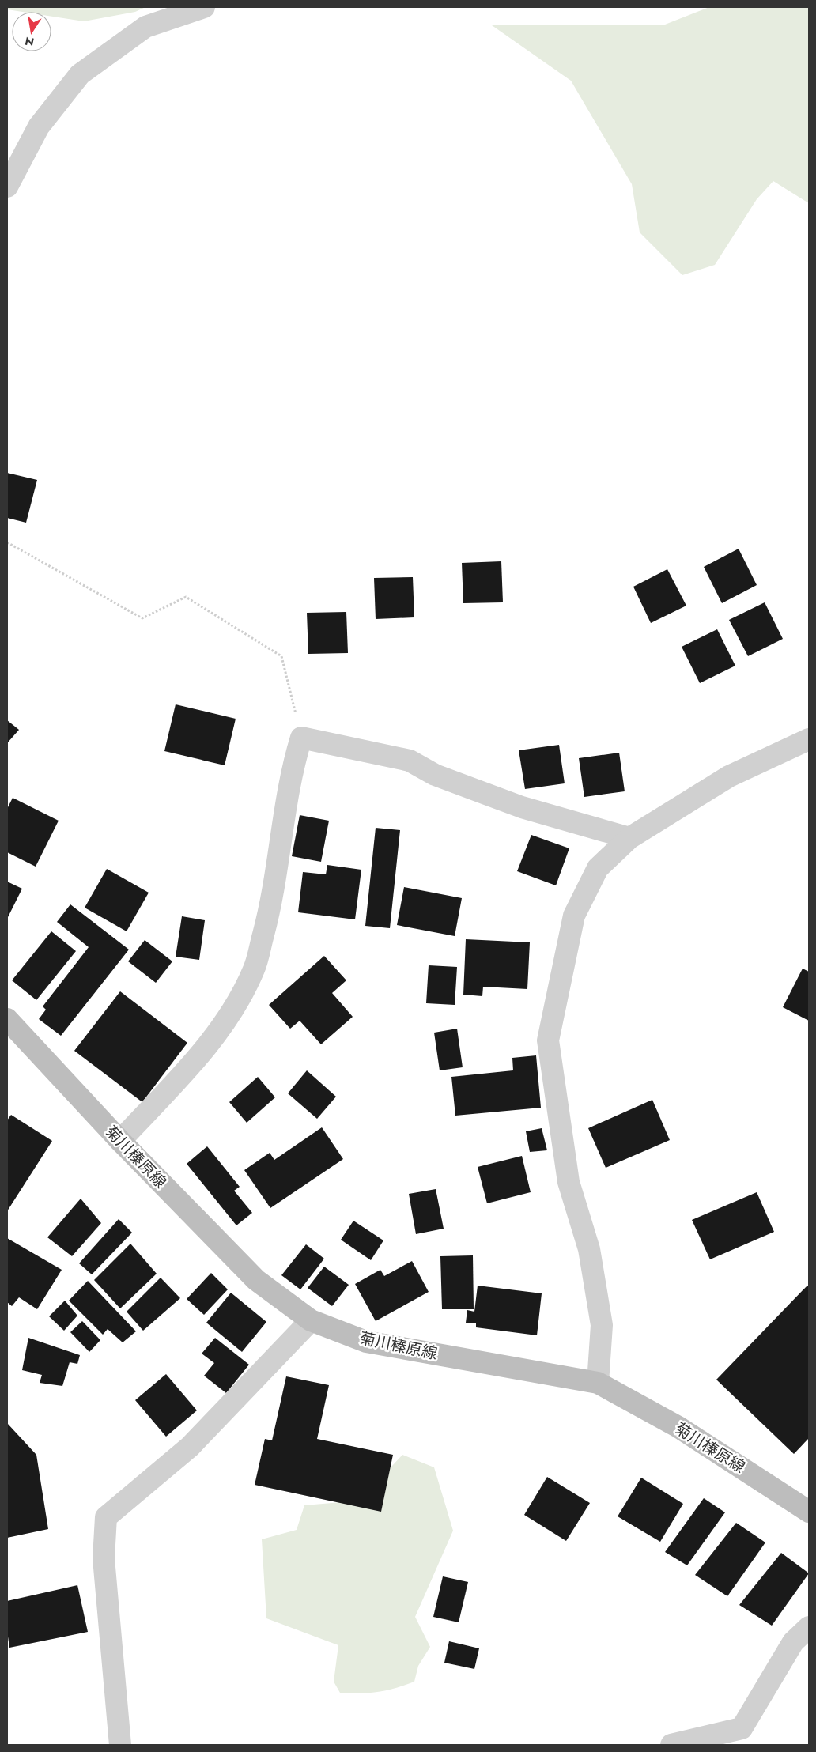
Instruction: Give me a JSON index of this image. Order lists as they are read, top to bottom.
{
  "streets": {
    "main road": ["菊川榛原線"]
  },
  "north": "bottom"
}
